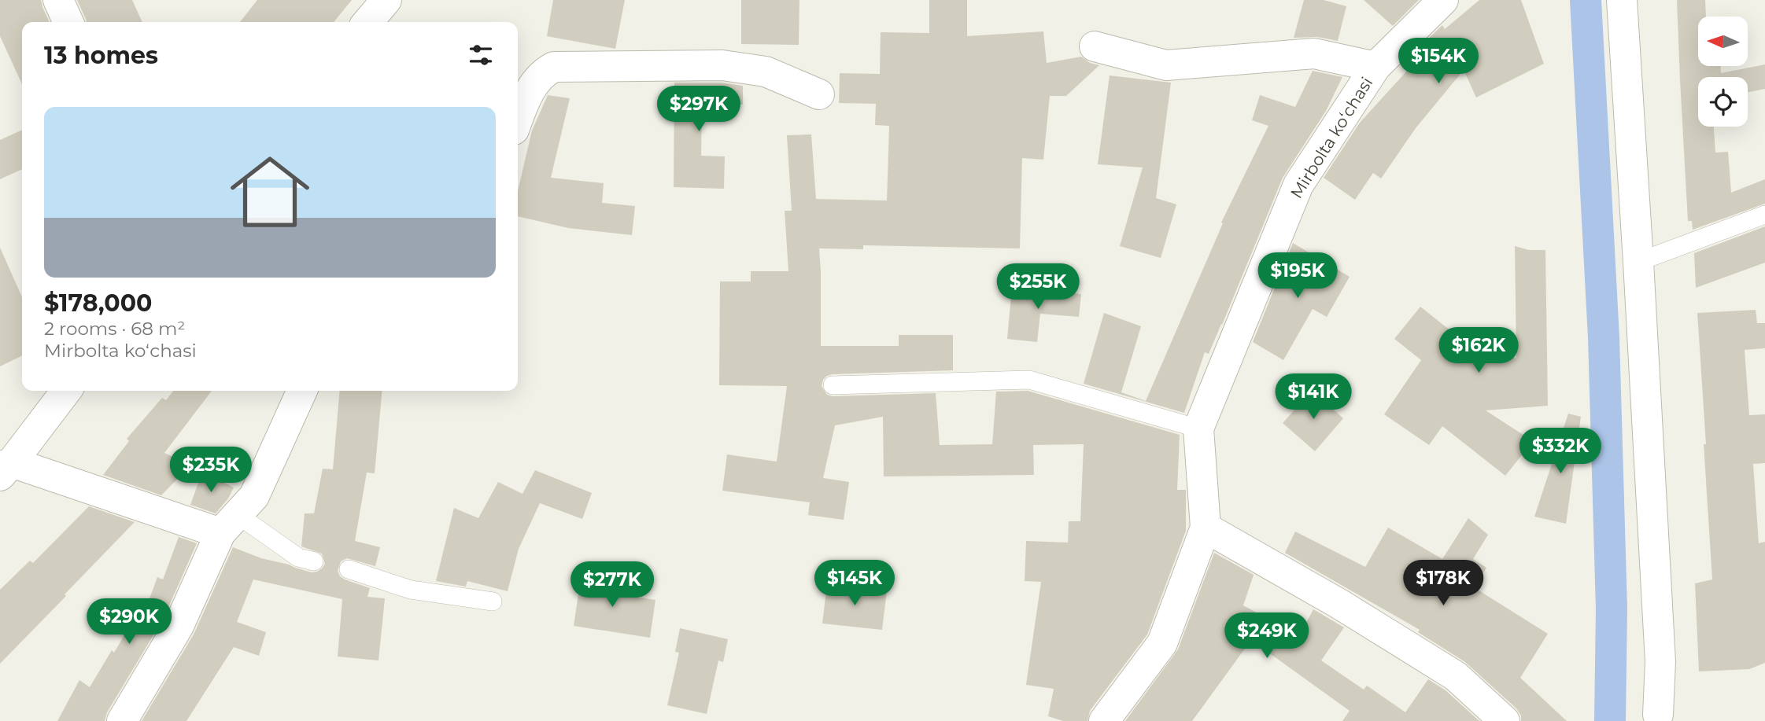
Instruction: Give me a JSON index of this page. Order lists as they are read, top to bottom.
{
  "streets": {
    "street": ["Mirbolta koʻchasi"]
  },
  "north": "left",
  "page": {
    "heading": "13 homes",
    "price": [
      "$154K",
      "$297K",
      "$195K",
      "$255K",
      "$162K",
      "$141K",
      "$332K",
      "$235K",
      "$145K",
      "$178K",
      "$277K",
      "$290K",
      "$249K"
    ],
    "list": [
      {
        "name": "$178,000",
        "note": "2 rooms · 68 m² · Mirbolta koʻchasi"
      }
    ]
  }
}
